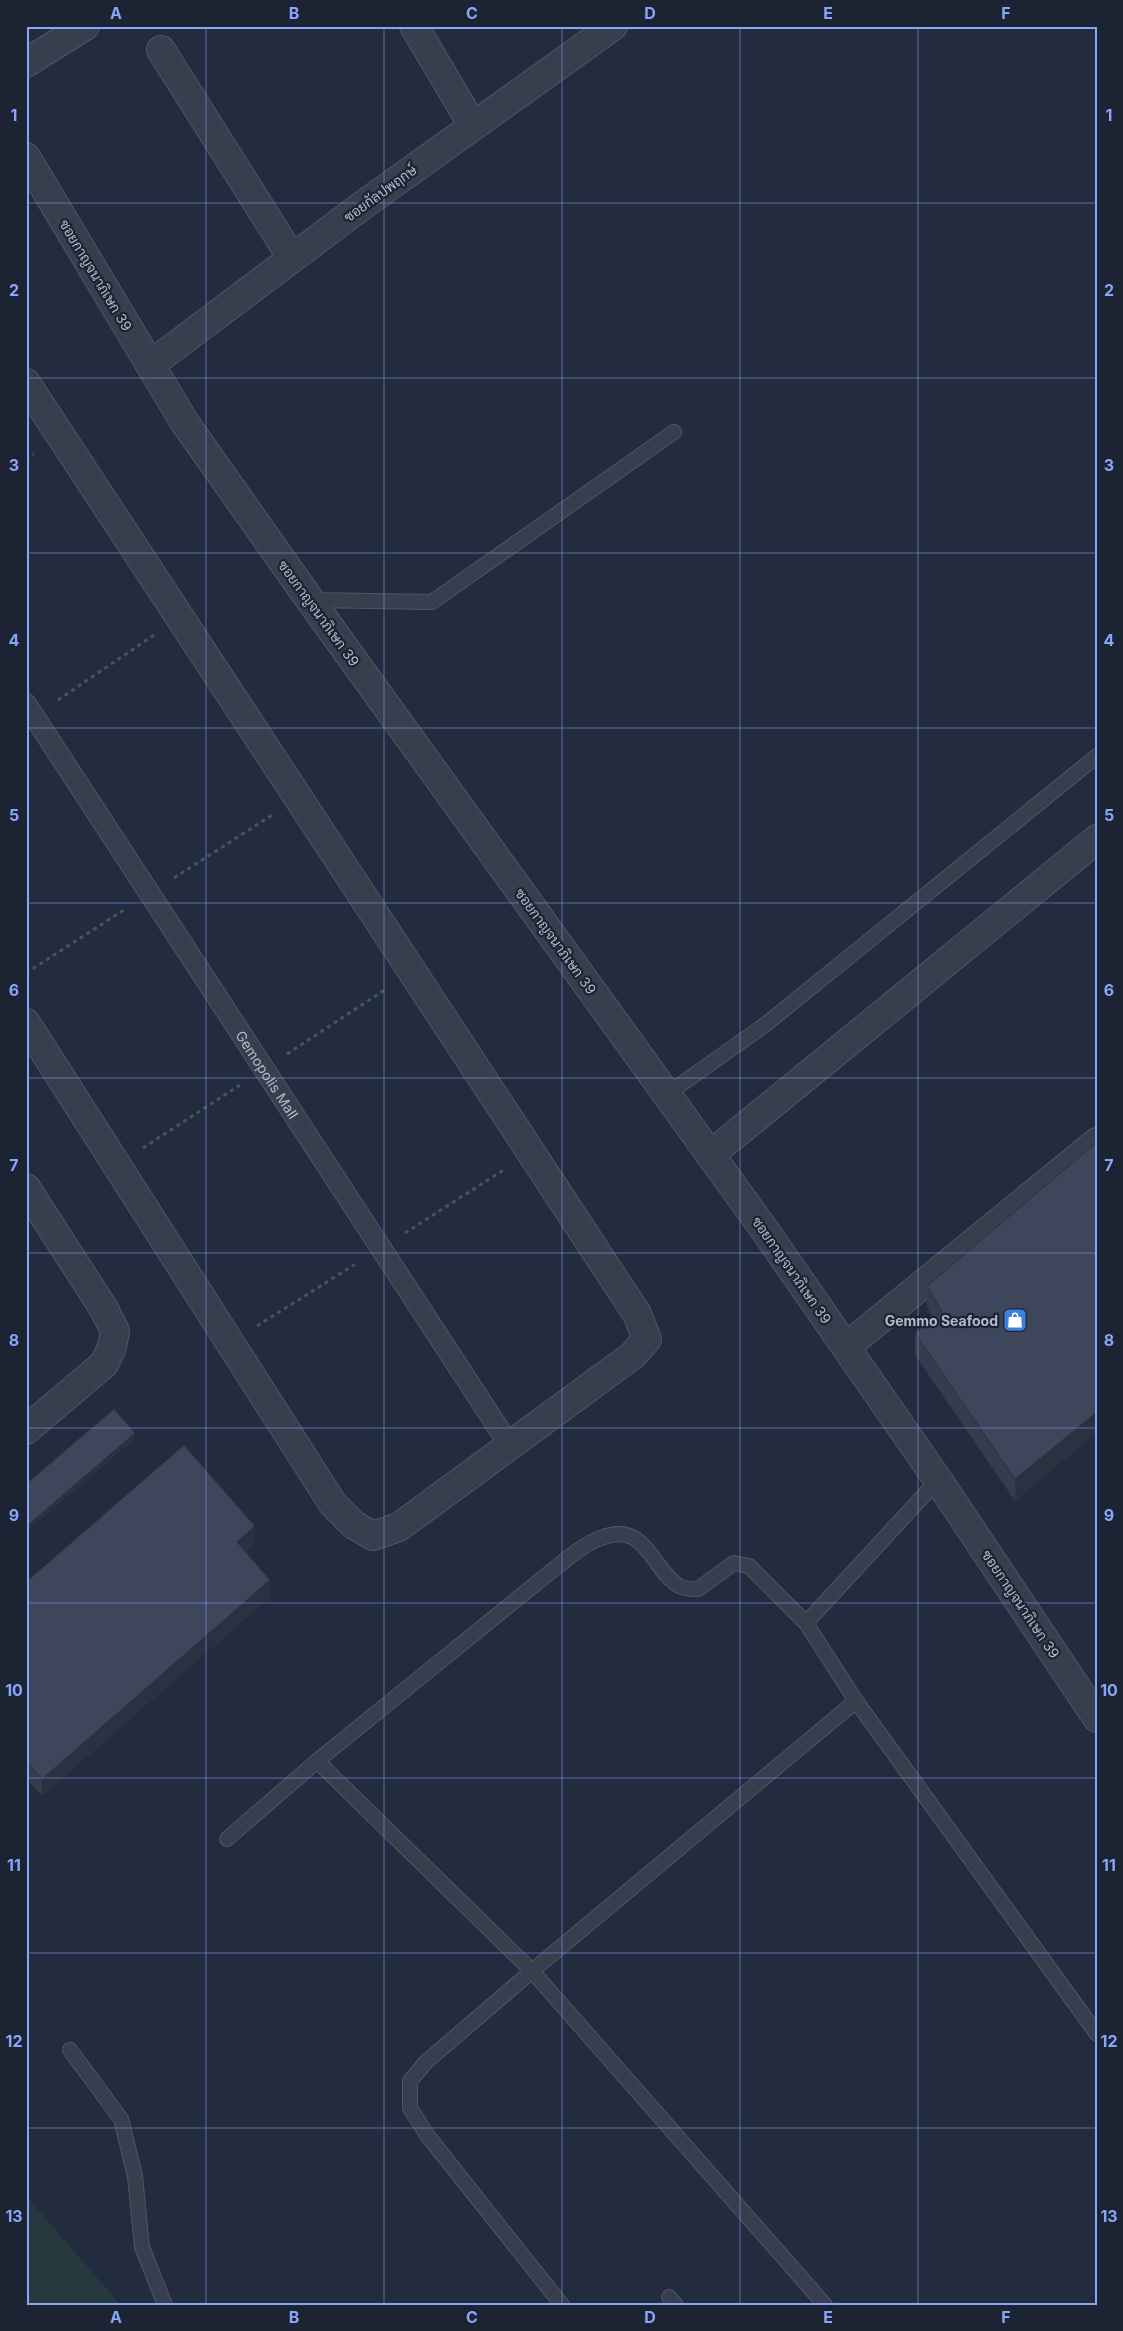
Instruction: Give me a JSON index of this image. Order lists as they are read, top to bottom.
{
  "streets": {
    "street": ["ซอยกัลปพฤกษ์", "ซอยกาญจนาภิเษก 39", "Gemopolis Mall"]
  },
  "crossings": [
    ["ซอยกัลปพฤกษ์", "ซอยกาญจนาภิเษก 39"]
  ],
  "places": {
    "shop": ["Gemmo Seafood"]
  },
  "grid": {
    "columns": [
      "A",
      "B",
      "C",
      "D",
      "E",
      "F"
    ],
    "rows": [
      "1",
      "2",
      "3",
      "4",
      "5",
      "6",
      "7",
      "8",
      "9",
      "10",
      "11",
      "12",
      "13"
    ]
  }
}
